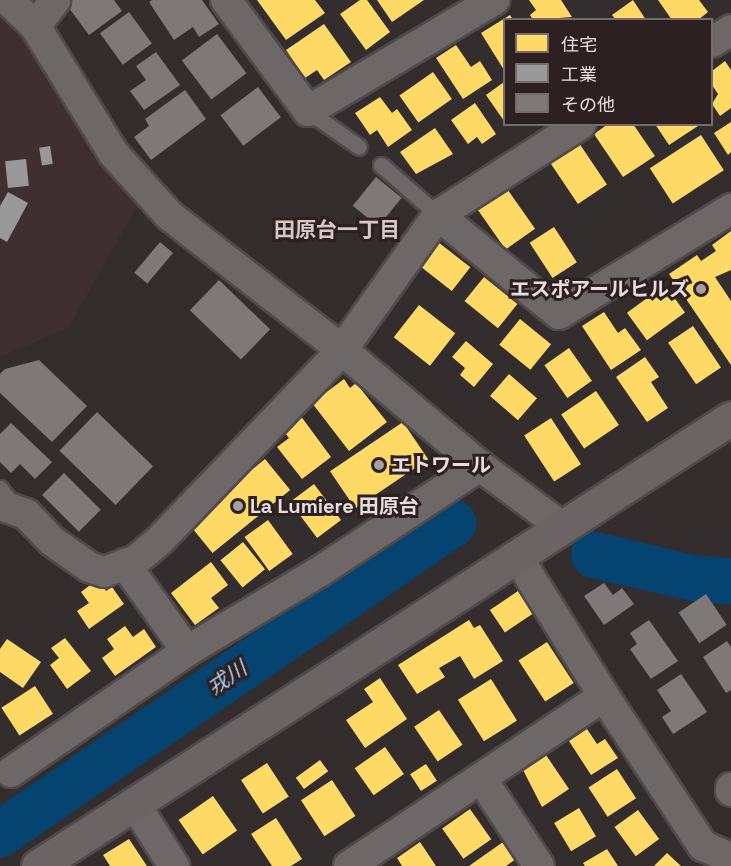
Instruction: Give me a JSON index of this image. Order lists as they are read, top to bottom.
{
  "districts": ["田原台一丁目"],
  "water": ["戎川"],
  "places": ["エスポアールヒルズ", "エトワール", "La Lumiere 田原台"],
  "legend": ["住宅", "工業", "その他"]
}
